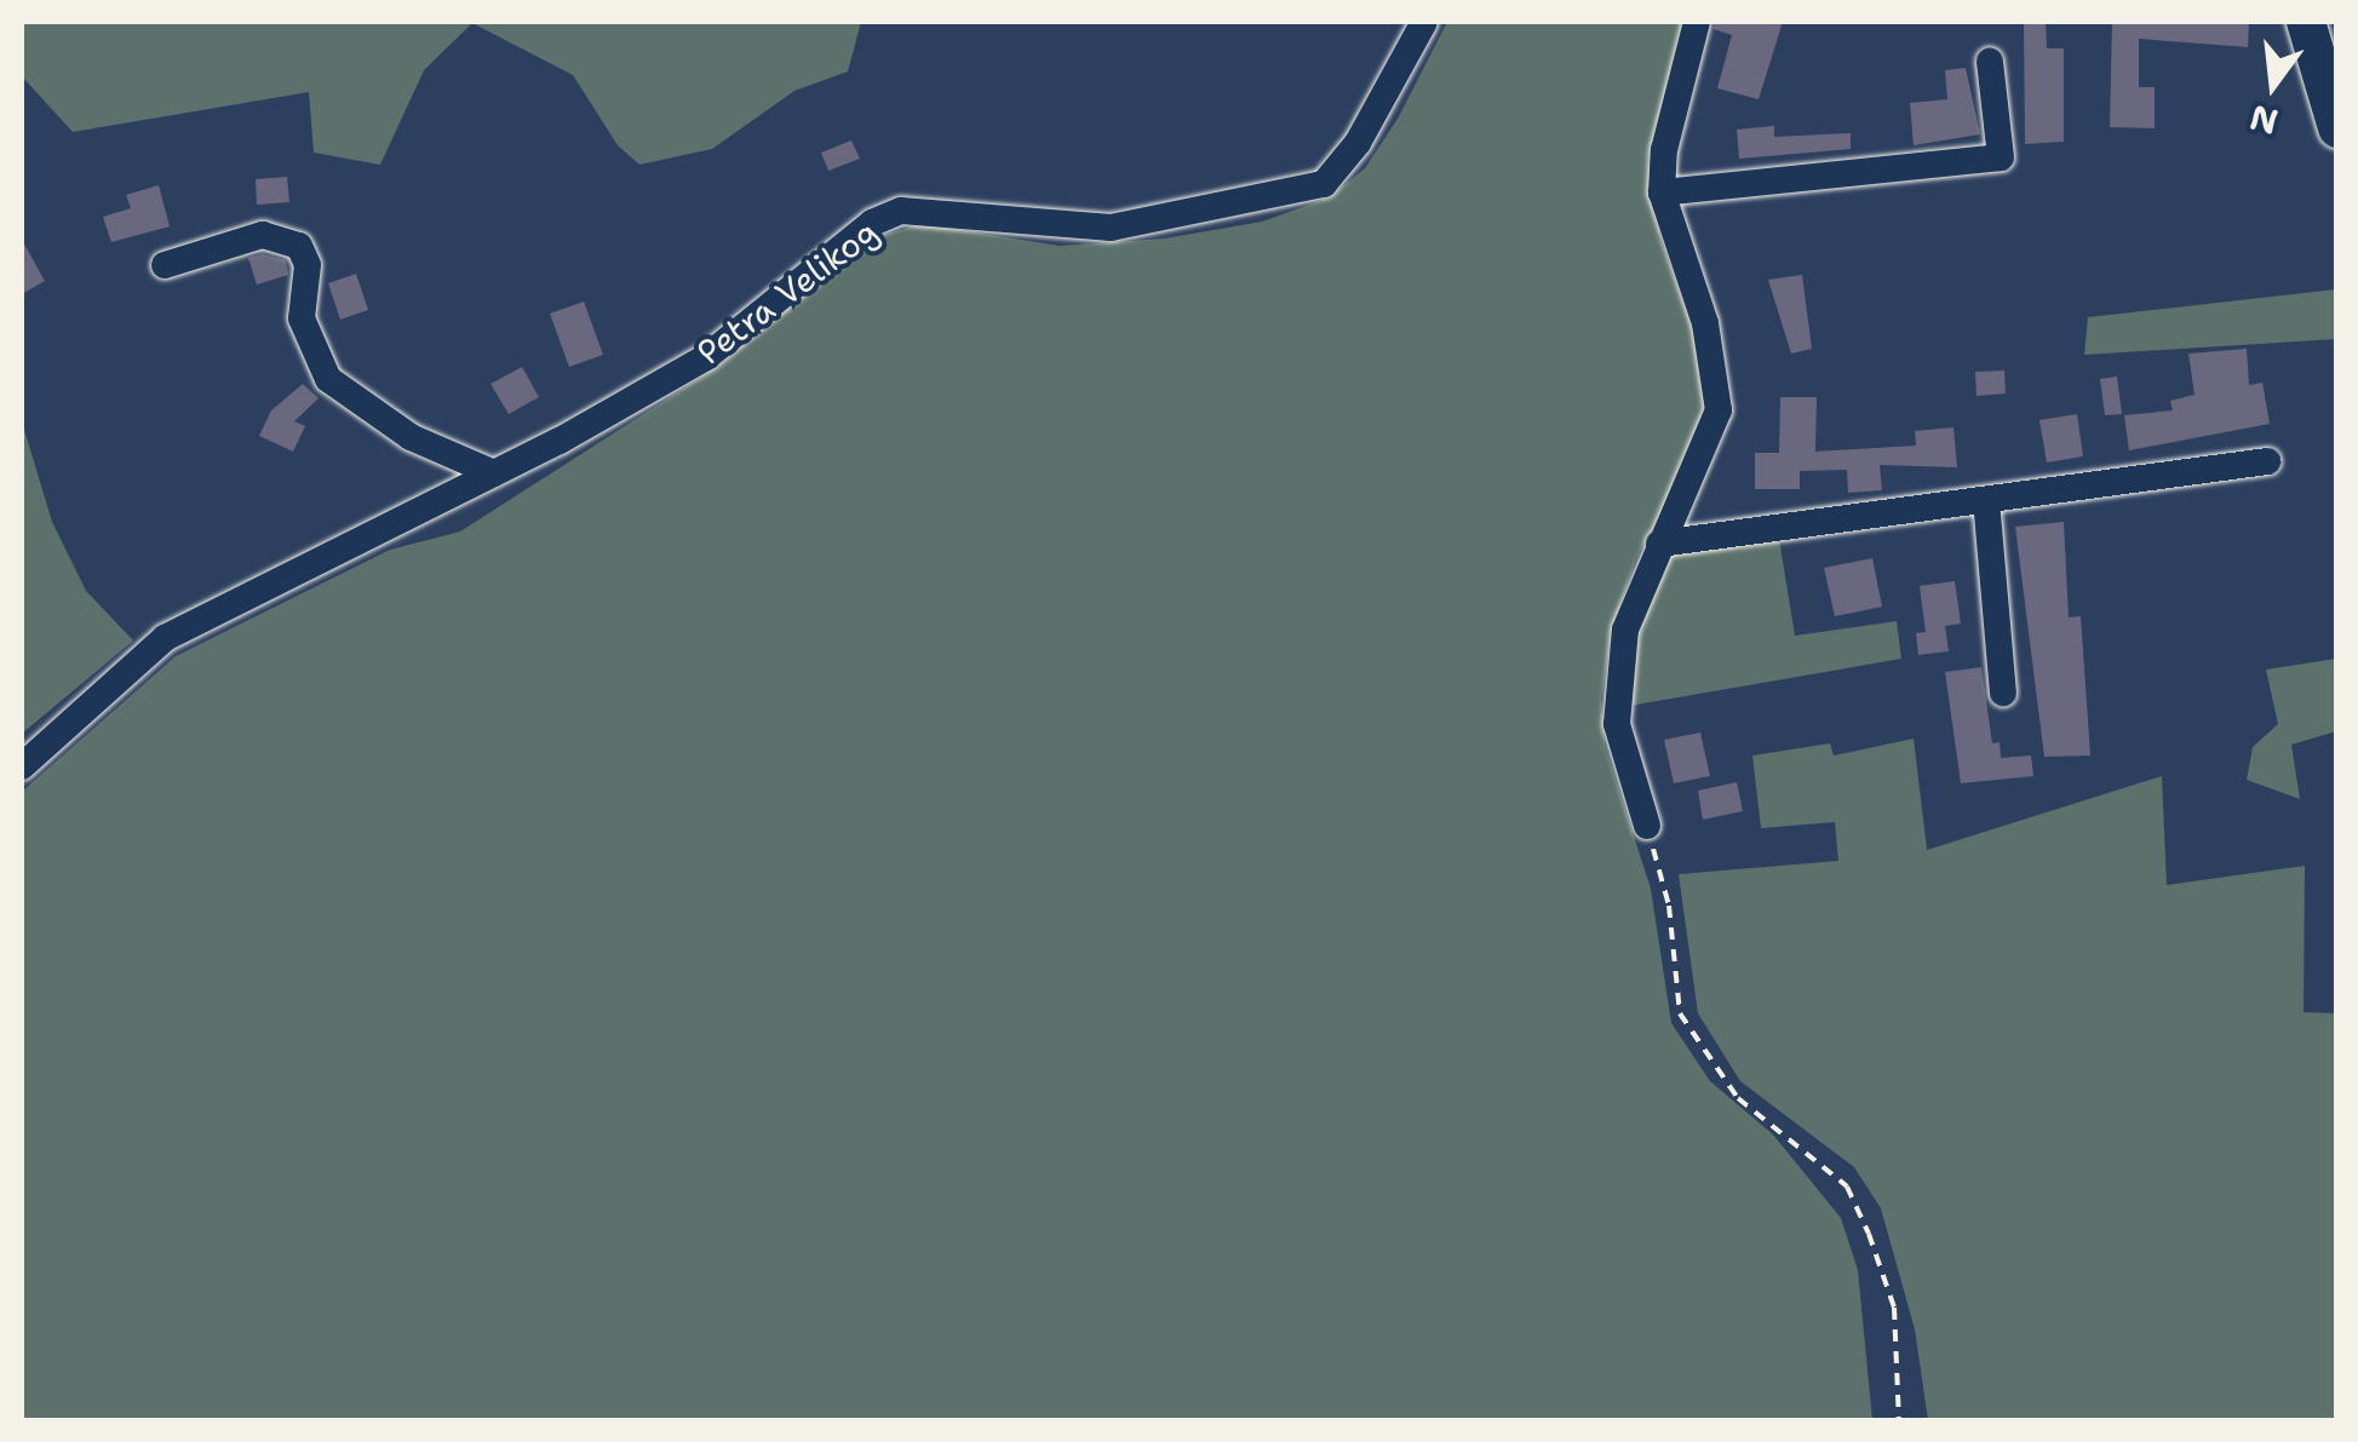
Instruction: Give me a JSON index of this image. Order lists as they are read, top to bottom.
{
  "streets": {
    "street": ["Petra Velikog"]
  },
  "north": "bottom"
}
